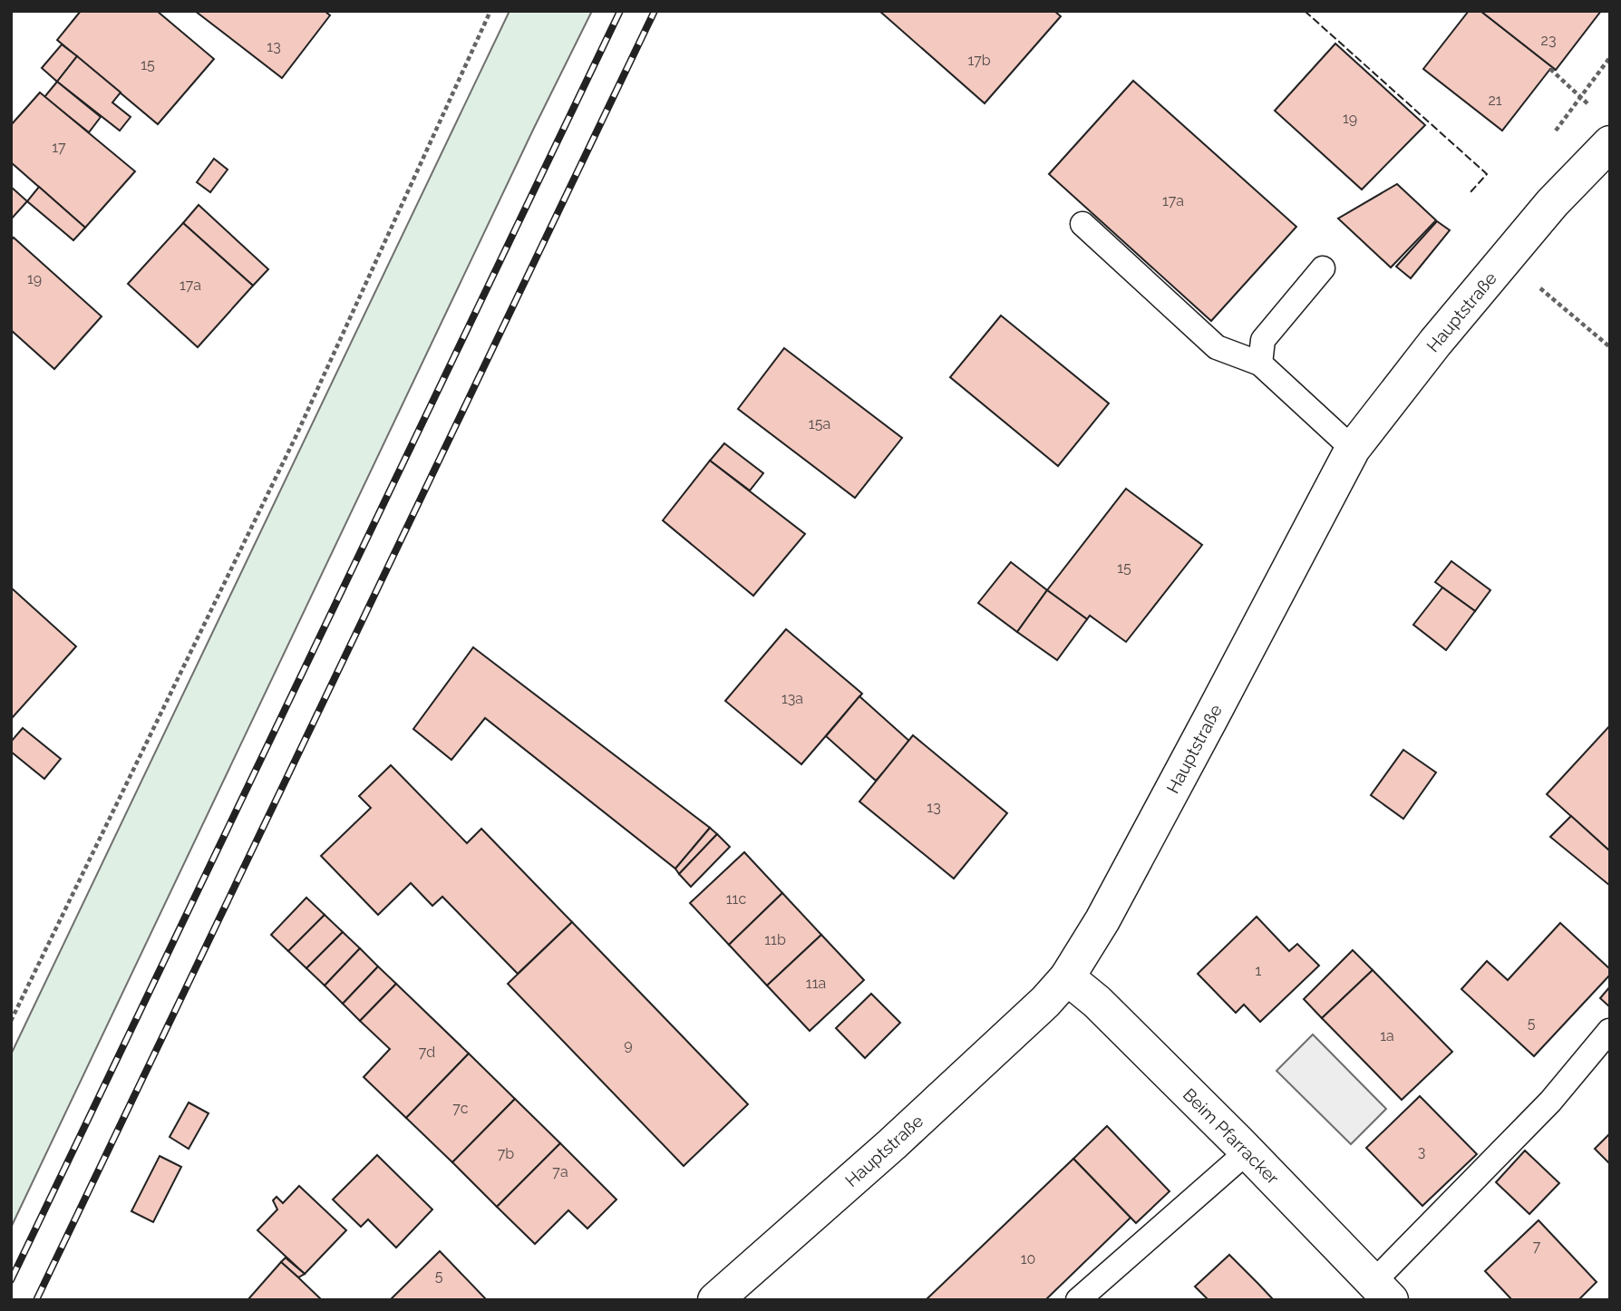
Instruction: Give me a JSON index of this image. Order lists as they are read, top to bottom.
{
  "streets": {
    "street": ["Hauptstraße", "Beim Pfarracker"]
  },
  "crossings": [
    ["Hauptstraße", "Beim Pfarracker"]
  ],
  "house_numbers": [
    "23",
    "13",
    "17b",
    "15",
    "21",
    "19",
    "17",
    "17a",
    "19",
    "17a",
    "15a",
    "15",
    "13a",
    "13",
    "11c",
    "11b",
    "1",
    "11a",
    "5",
    "1a",
    "9",
    "7d",
    "7c",
    "3",
    "7b",
    "7a",
    "7",
    "10",
    "5"
  ]
}
